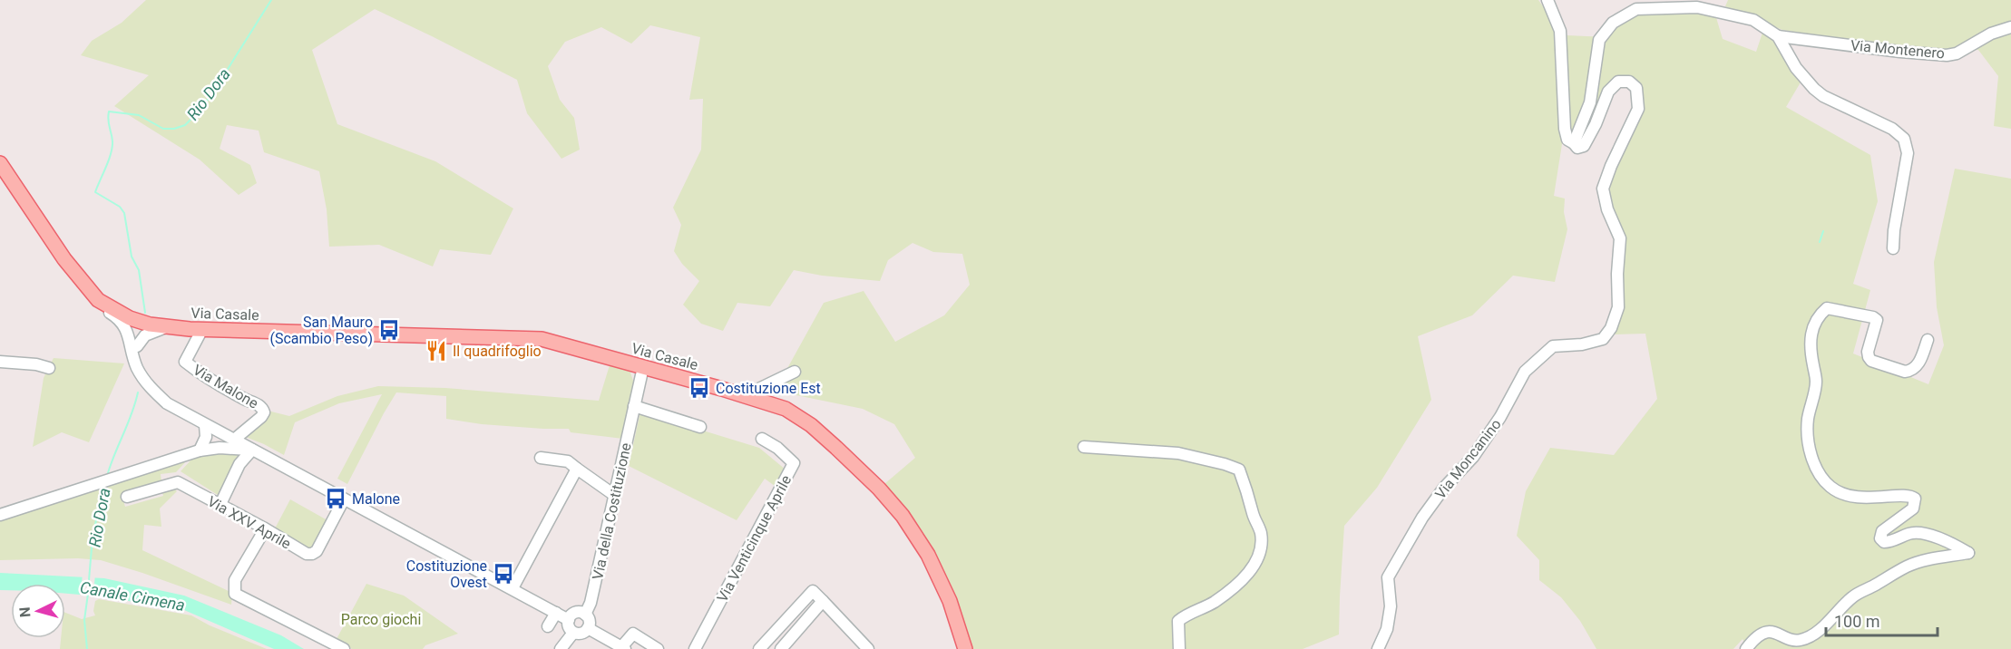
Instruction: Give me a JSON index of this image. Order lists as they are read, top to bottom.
{
  "streets": {
    "main road": ["Via Casale"],
    "street": [
      "Via Montenero",
      "Via Malone",
      "Via Moncanino",
      "Via della Costituzione",
      "Via XXV Aprile",
      "Via Venticinque Aprile"
    ]
  },
  "crossings": [
    ["Via Casale", "Via Malone"],
    ["Via Casale", "Via della Costituzione"]
  ],
  "water": ["Rio Dora", "Canale Cimena"],
  "parks": ["Parco giochi"],
  "places": {
    "bus stop": [
      "San Mauro (Scambio Peso)",
      "Costituzione Est",
      "Malone",
      "Costituzione Ovest"
    ],
    "restaurant": ["Il quadrifoglio"]
  },
  "scale_bar": "100 m",
  "north": "left"
}
